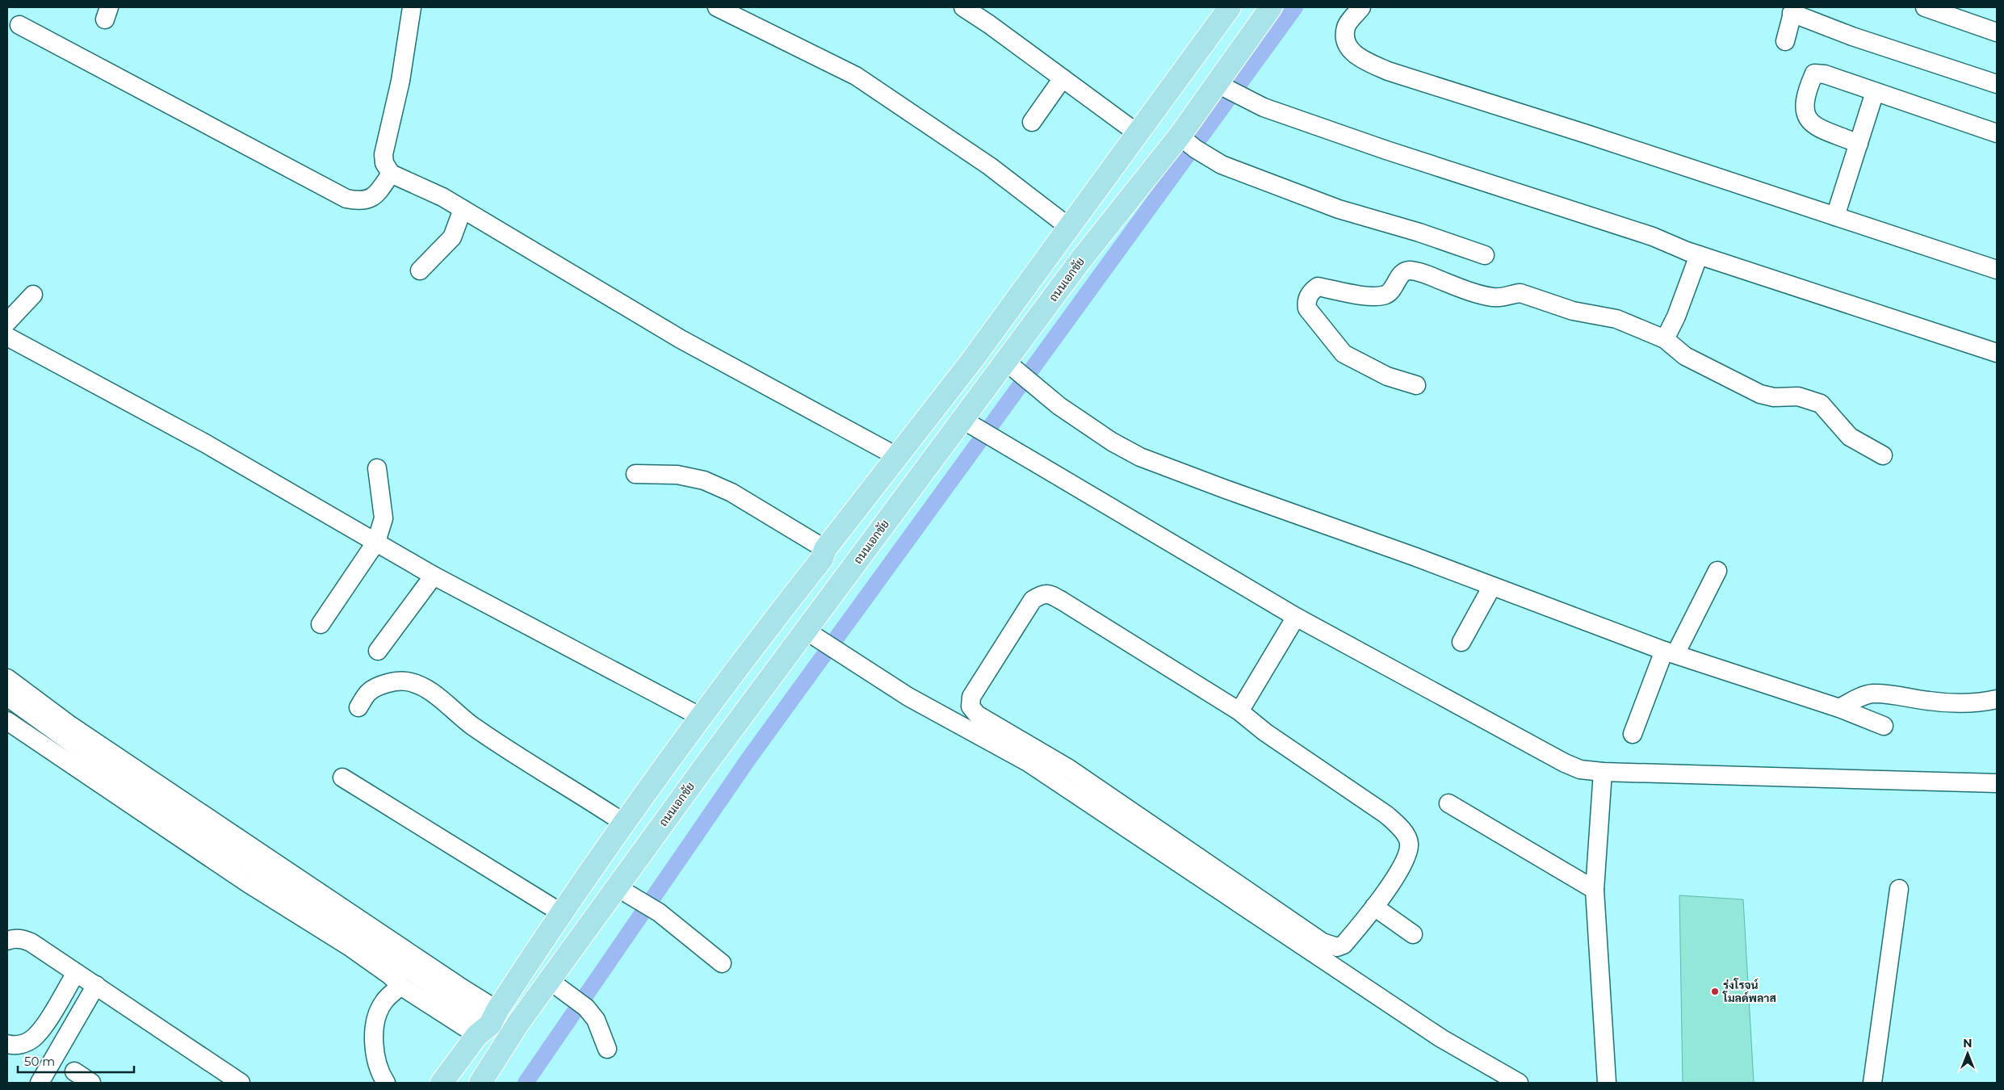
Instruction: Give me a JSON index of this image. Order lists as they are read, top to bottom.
{
  "streets": {
    "main road": ["ถนนเอกชัย"]
  },
  "places": ["รุ่งโรจน์ โมลด์พลาส"],
  "scale_bar": "50 m",
  "north": "top"
}
